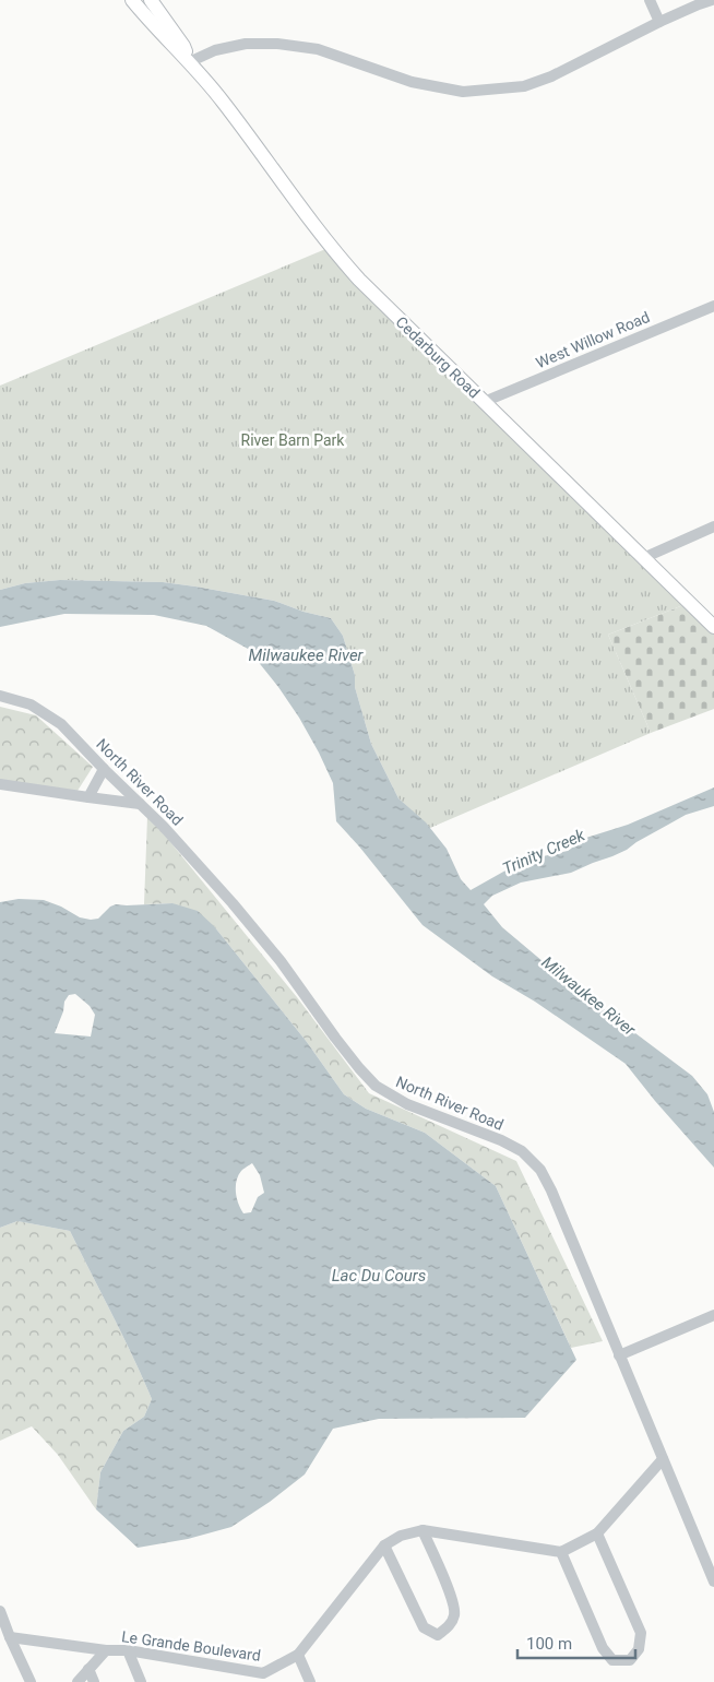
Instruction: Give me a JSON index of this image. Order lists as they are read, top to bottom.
{
  "streets": {
    "main road": ["Cedarburg Road"],
    "street": ["West Willow Road", "North River Road", "Le Grande Boulevard"]
  },
  "crossings": [
    ["West Willow Road", "Cedarburg Road"]
  ],
  "water": ["Milwaukee River", "Trinity Creek", "Lac Du Cours"],
  "parks": ["River Barn Park"],
  "scale_bar": "100 m"
}
